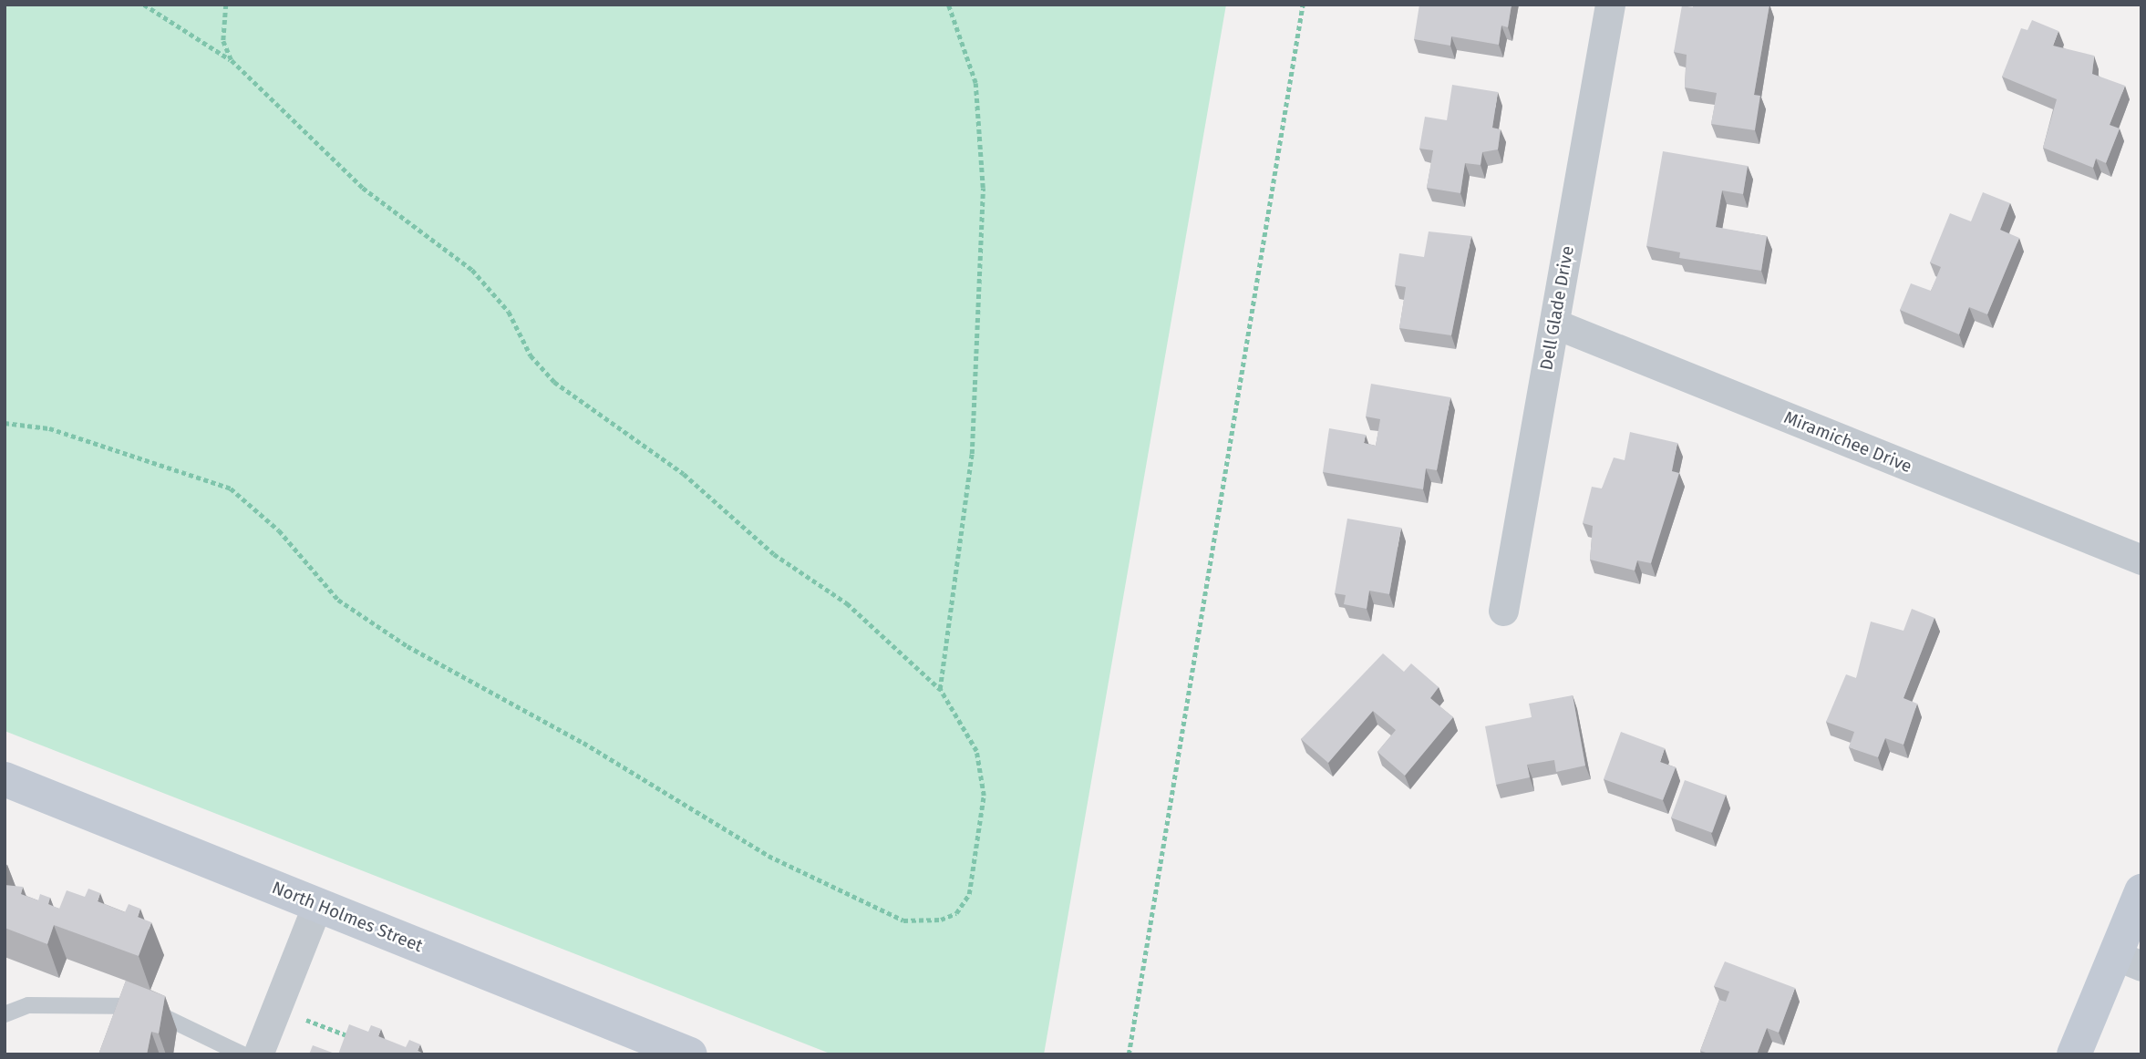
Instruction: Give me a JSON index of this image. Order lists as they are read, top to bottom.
{
  "streets": {
    "main road": ["North Holmes Street"],
    "street": ["Dell Glade Drive", "Miramichee Drive"]
  },
  "crossings": [
    ["Dell Glade Drive", "Miramichee Drive"]
  ]
}
